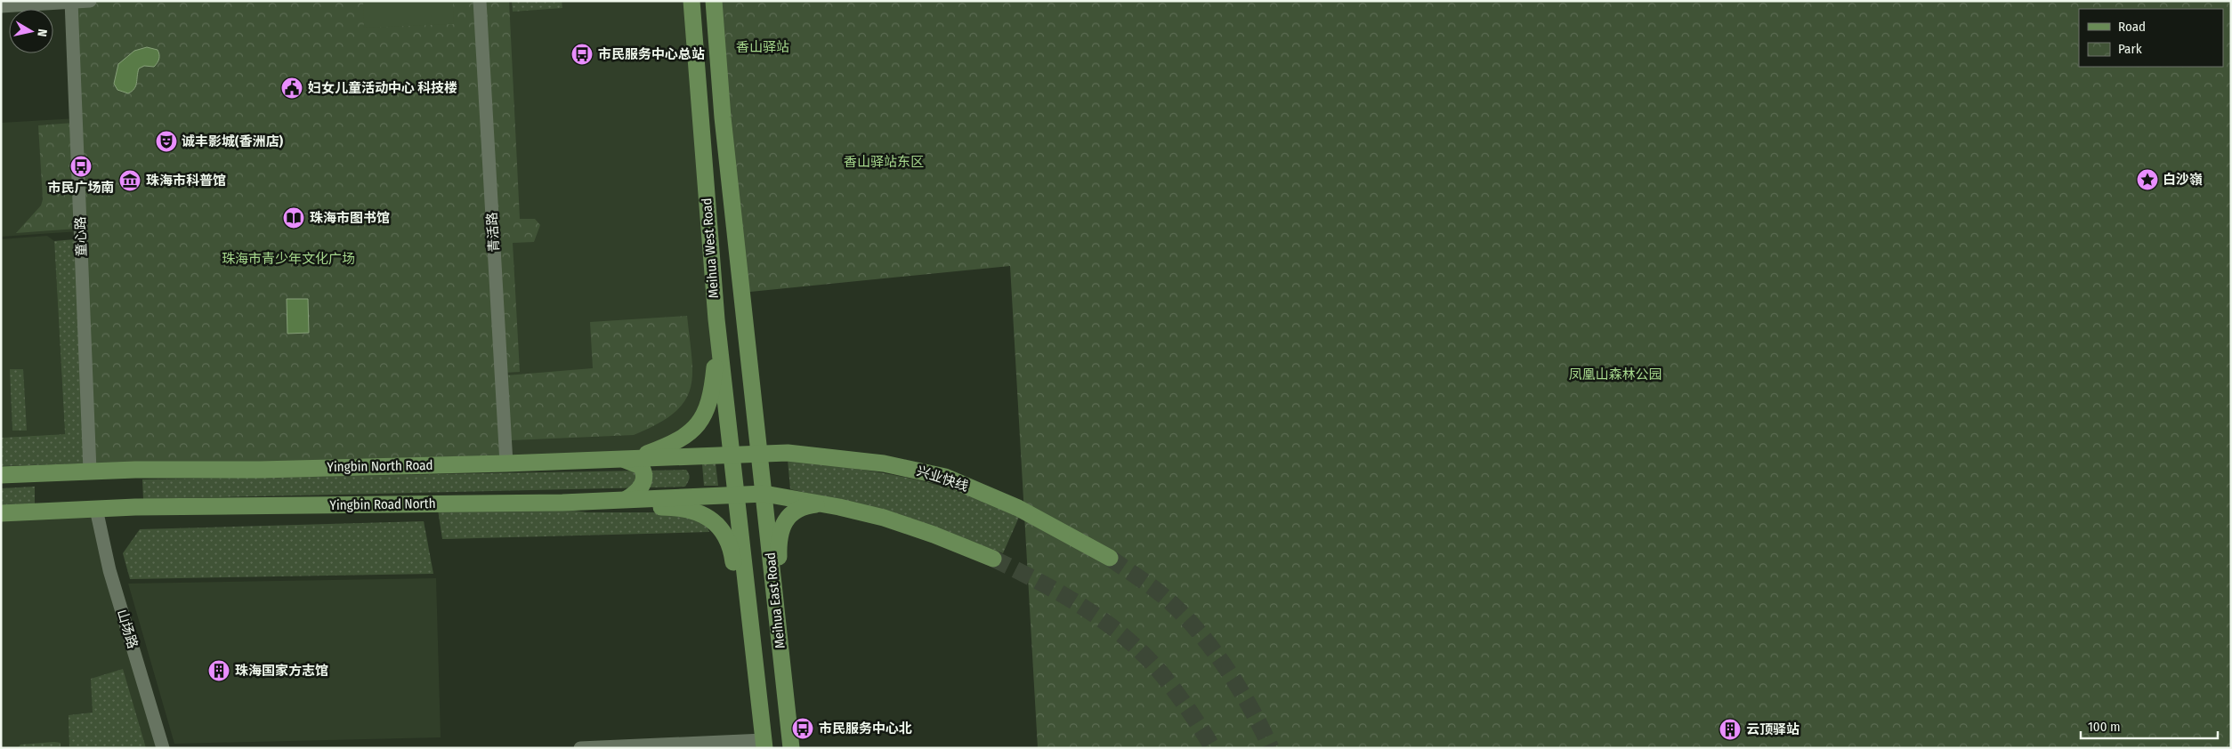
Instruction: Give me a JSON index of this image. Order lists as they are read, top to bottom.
{
  "streets": {
    "main road": [
      "Meihua West Road",
      "Yingbin North Road",
      "兴业快线",
      "Yingbin Road North",
      "Meihua East Road"
    ],
    "street": ["青活路", "童心路", "山场路"]
  },
  "crossings": [
    ["青活路", "Yingbin North Road"],
    ["童心路", "Yingbin North Road"],
    ["Meihua West Road", "Yingbin North Road"],
    ["Meihua West Road", "兴业快线"],
    ["Meihua West Road", "Yingbin Road North"],
    ["Meihua West Road", "Meihua East Road"],
    ["Yingbin North Road", "兴业快线"],
    ["Yingbin North Road", "Meihua East Road"],
    ["兴业快线", "Meihua East Road"],
    ["Yingbin Road North", "Meihua East Road"],
    ["Yingbin Road North", "山场路"]
  ],
  "parks": [
    "香山驿站",
    "香山驿站东区",
    "珠海市青少年文化广场",
    "凤凰山森林公园"
  ],
  "places": {
    "bus stop": ["市民服务中心总站", "市民广场南", "市民服务中心北"],
    "public building": ["妇女儿童活动中心 科技楼"],
    "theatre": ["诚丰影城(香洲店)"],
    "place": ["白沙嶺"],
    "museum": ["珠海市科普馆"],
    "library": ["珠海市图书馆"],
    "building": ["珠海国家方志馆", "云顶驿站"]
  },
  "legend": ["Road", "Park"],
  "scale_bar": "100 m",
  "north": "right"
}
